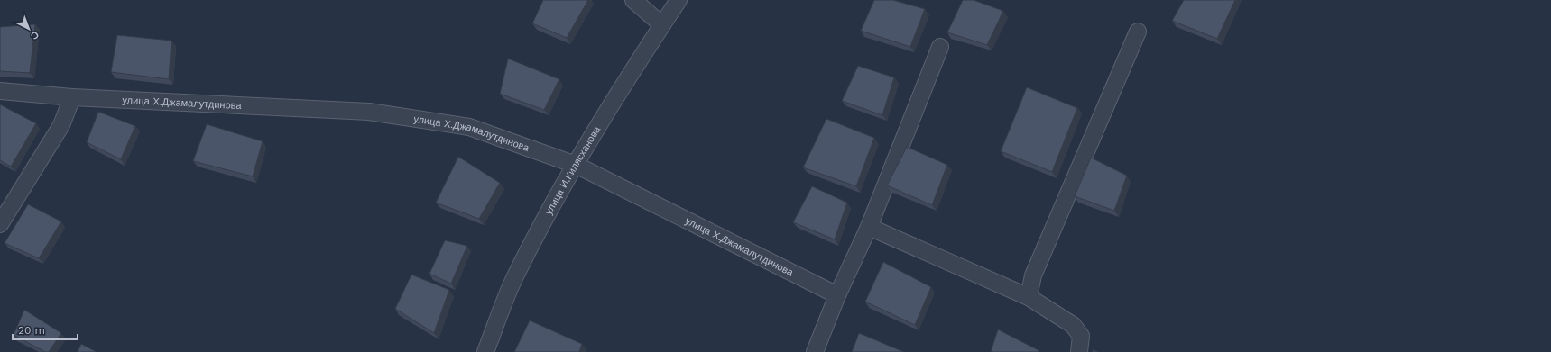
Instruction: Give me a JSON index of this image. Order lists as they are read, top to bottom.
{
  "streets": {
    "street": ["улица Х.Джамалутдинова", "улица И.Килясханова"]
  },
  "crossings": [
    ["улица Х.Джамалутдинова", "улица И.Килясханова"]
  ],
  "scale_bar": "20 m",
  "north": "bottom right"
}
